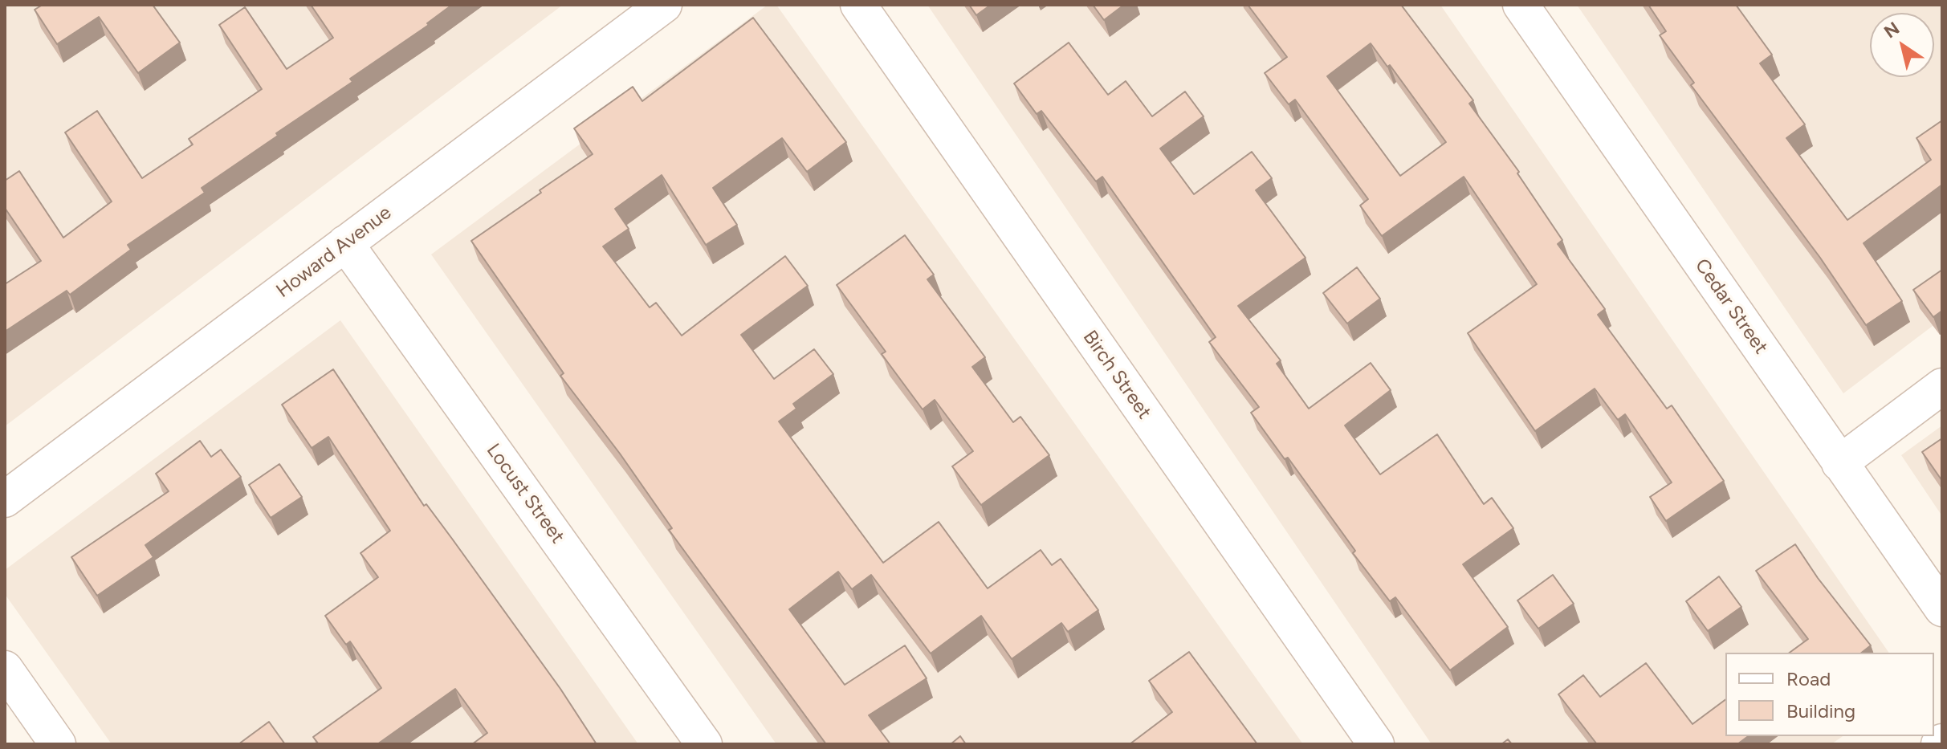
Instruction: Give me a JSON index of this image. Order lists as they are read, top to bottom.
{
  "streets": {
    "street": [
      "Howard Avenue",
      "Cedar Street",
      "Birch Street",
      "Locust Street"
    ]
  },
  "crossings": [
    ["Howard Avenue", "Locust Street"]
  ],
  "legend": ["Road", "Building"],
  "north": "top left"
}
